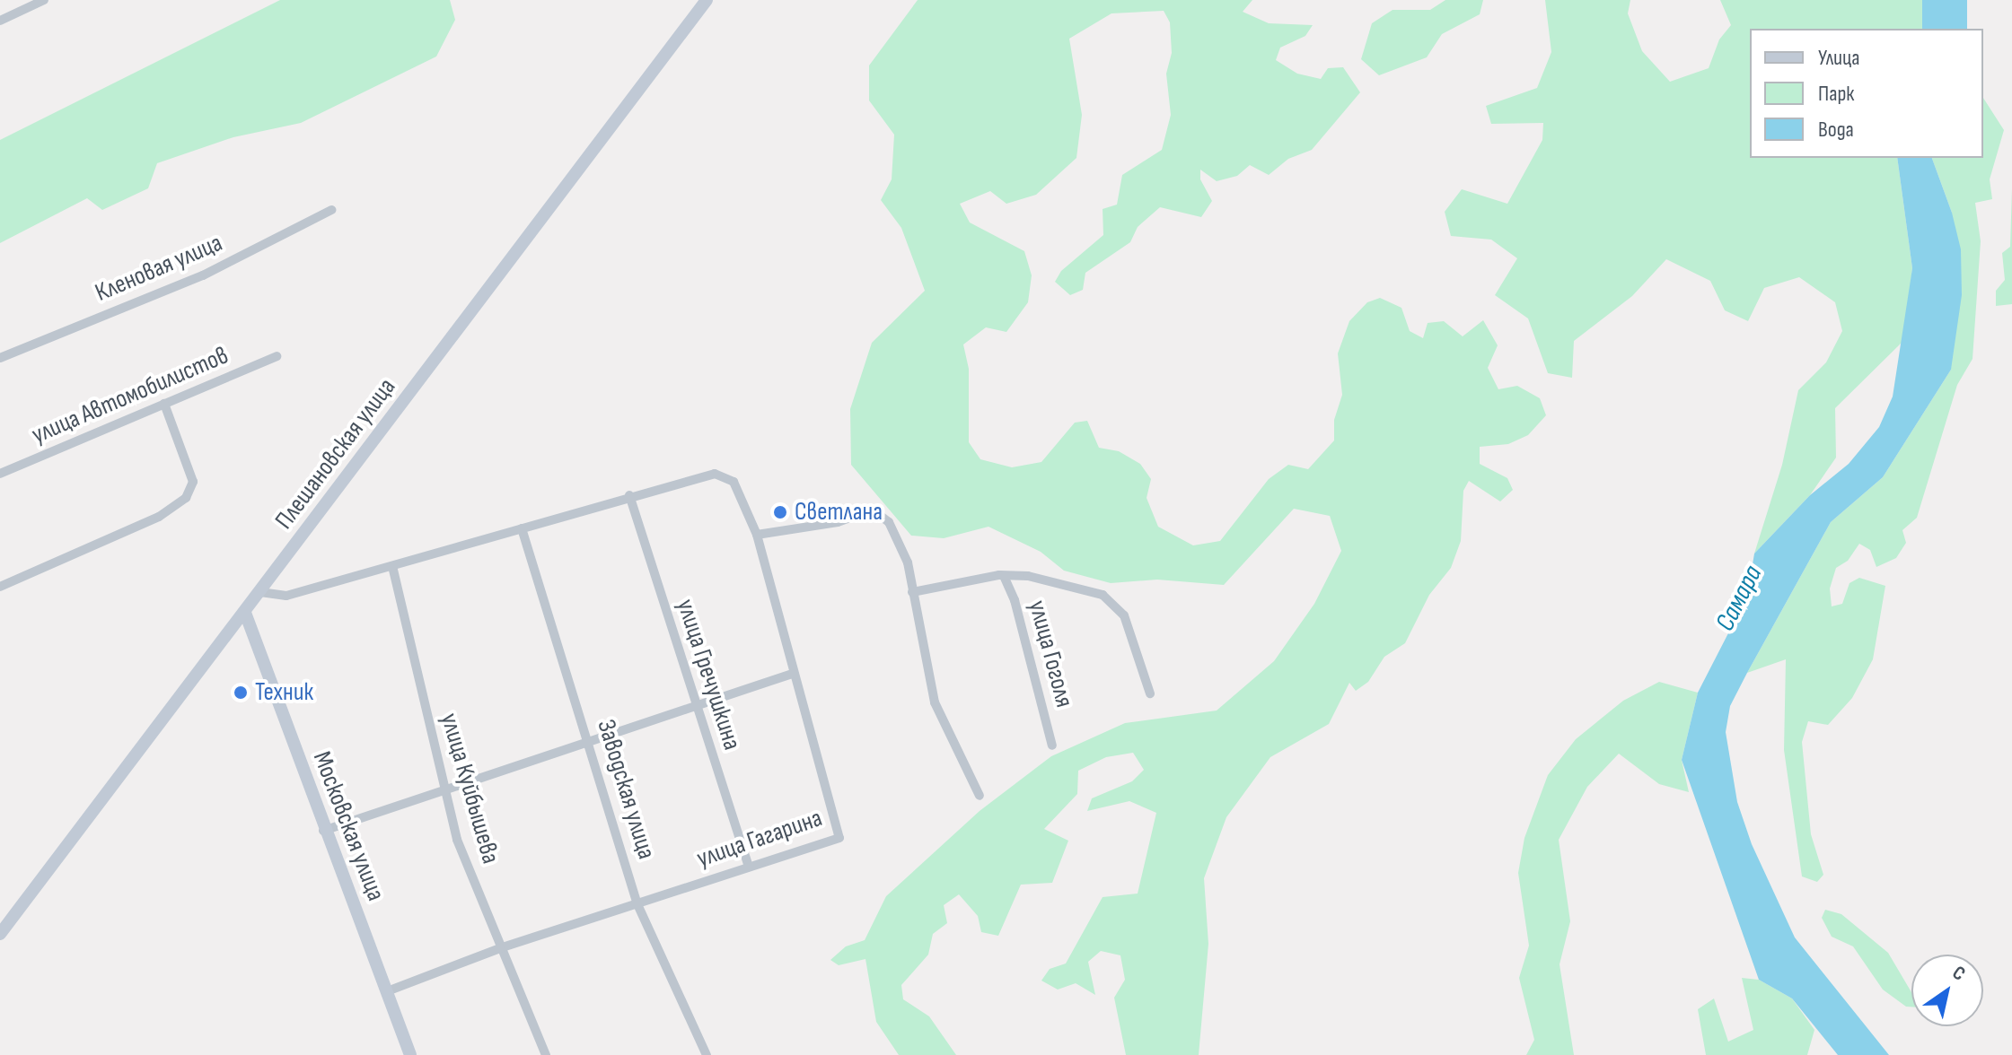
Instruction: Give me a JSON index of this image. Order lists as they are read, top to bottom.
{
  "streets": {
    "main road": ["Плешановская улица", "Московская улица"],
    "street": [
      "Кленовая улица",
      "улица Автомобилистов",
      "улица Гоголя",
      "улица Гречушкина",
      "улица Куйбышева",
      "Заводская улица",
      "улица Гагарина"
    ]
  },
  "crossings": [
    ["Плешановская улица", "Московская улица"],
    ["улица Гречушкина", "улица Гагарина"],
    ["улица Куйбышева", "улица Гагарина"],
    ["Заводская улица", "улица Гагарина"],
    ["Московская улица", "улица Гагарина"]
  ],
  "water": ["Самара"],
  "places": ["Светлана", "Техник"],
  "legend": ["Улица", "Парк", "Вода"],
  "north": "top right"
}
